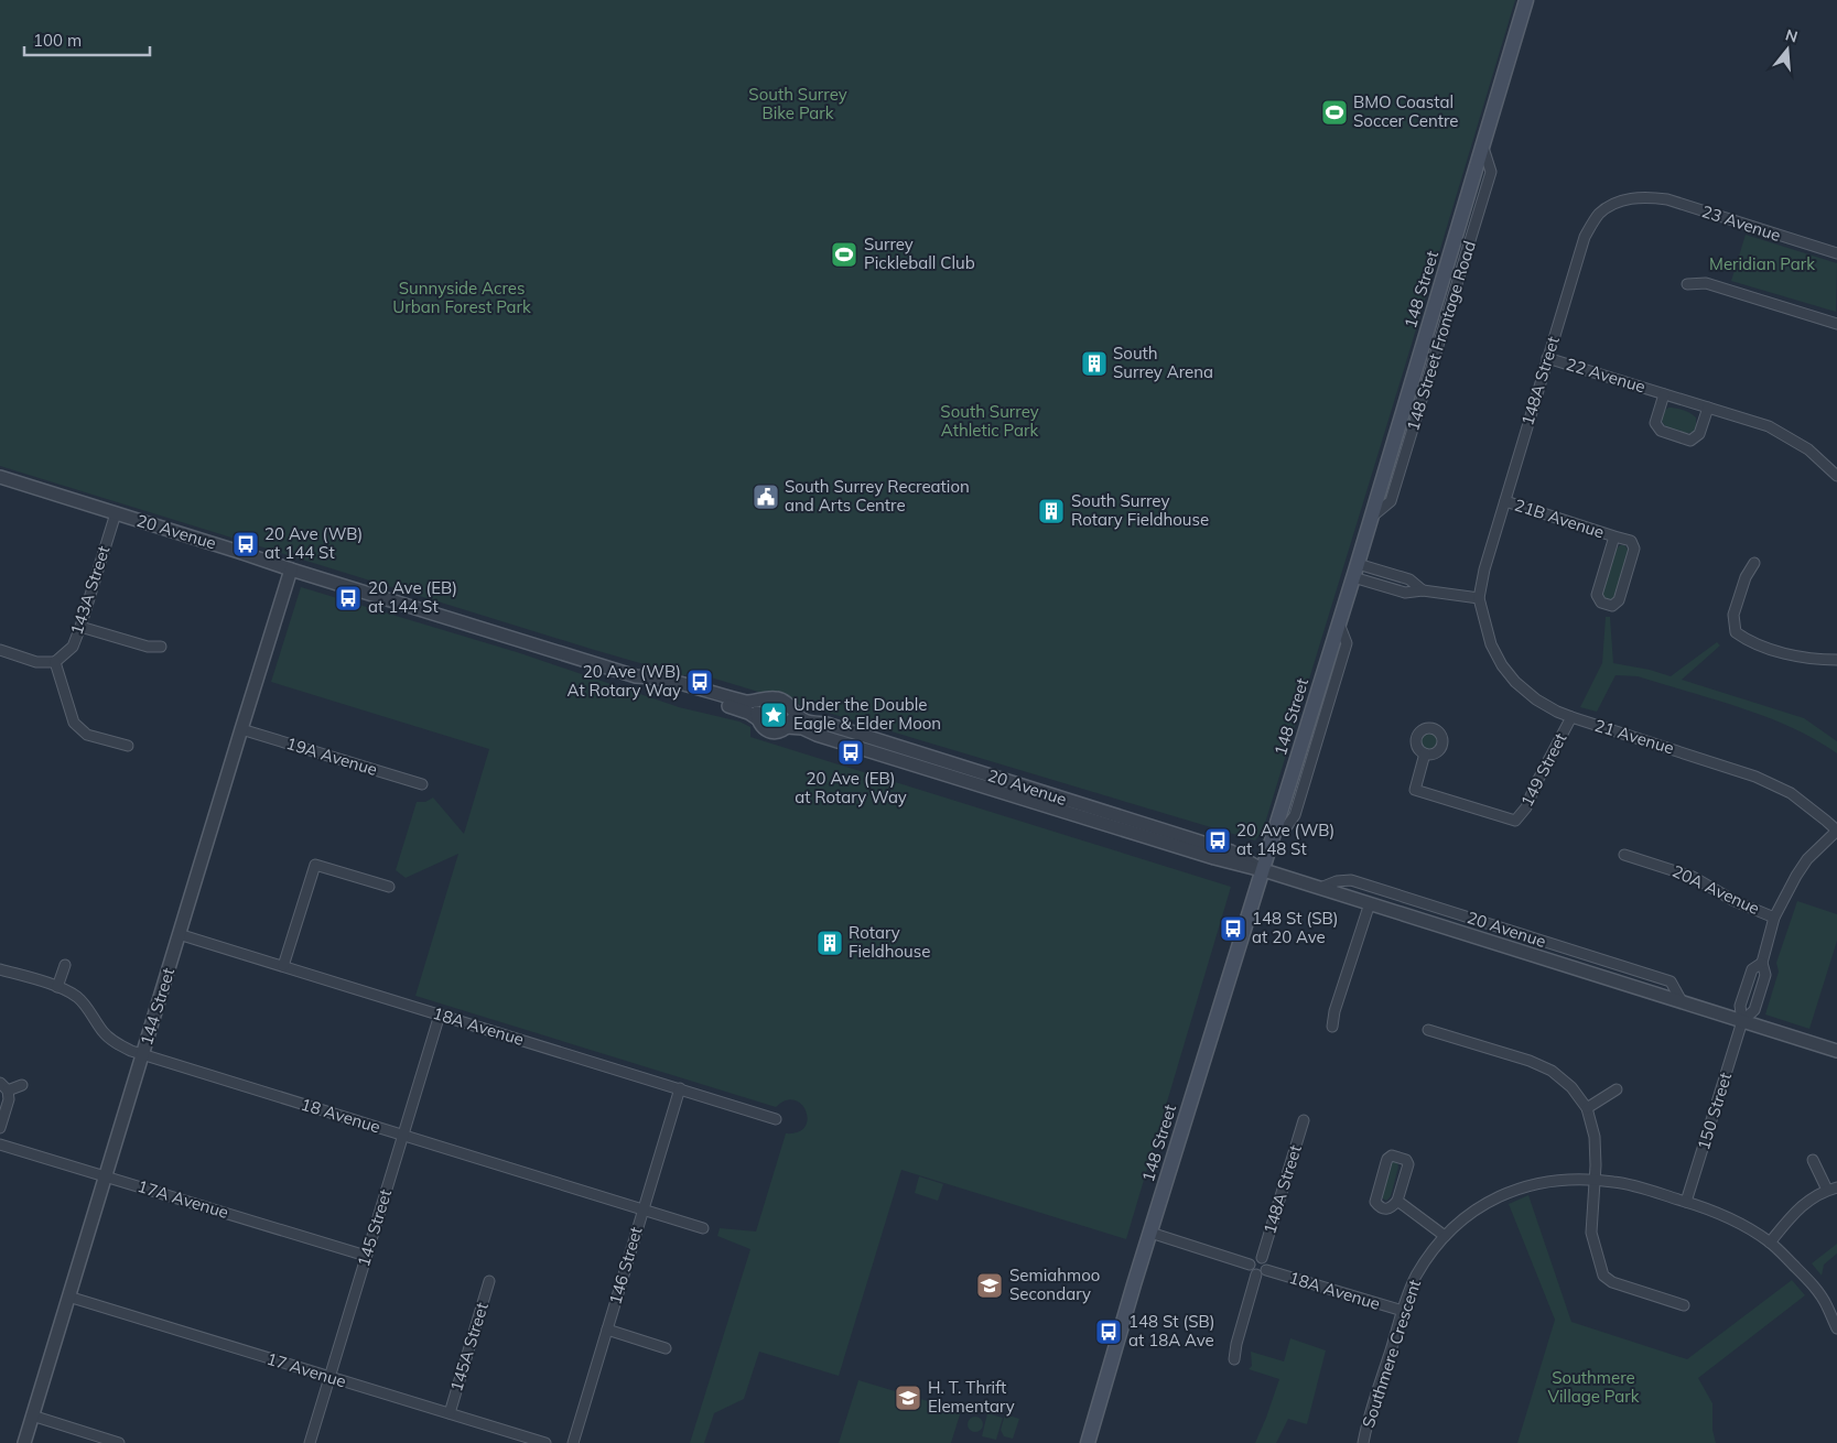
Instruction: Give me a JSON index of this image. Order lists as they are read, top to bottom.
{
  "streets": {
    "main road": ["148 Street"],
    "street": [
      "23 Avenue",
      "22 Avenue",
      "148A Street",
      "21B Avenue",
      "20 Avenue",
      "143A Street",
      "21 Avenue",
      "19A Avenue",
      "149 Street",
      "20A Avenue",
      "144 Street",
      "18A Avenue",
      "150 Street",
      "18 Avenue",
      "17A Avenue",
      "145 Street",
      "146 Street",
      "145A Street",
      "Southmere Crescent",
      "17 Avenue"
    ]
  },
  "crossings": [
    ["23 Avenue", "148A Street"],
    ["148 Street", "20 Avenue"],
    ["22 Avenue", "148A Street"],
    ["148A Street", "21B Avenue"],
    ["148A Street", "21 Avenue"],
    ["148A Street", "18A Avenue"],
    ["20 Avenue", "143A Street"],
    ["20 Avenue", "144 Street"],
    ["20 Avenue", "150 Street"],
    ["21 Avenue", "149 Street"],
    ["21 Avenue", "150 Street"],
    ["19A Avenue", "144 Street"],
    ["20A Avenue", "150 Street"],
    ["144 Street", "18A Avenue"],
    ["144 Street", "18 Avenue"],
    ["144 Street", "17A Avenue"],
    ["144 Street", "17 Avenue"],
    ["18A Avenue", "145 Street"],
    ["18A Avenue", "146 Street"],
    ["18A Avenue", "Southmere Crescent"],
    ["150 Street", "Southmere Crescent"],
    ["18 Avenue", "145 Street"],
    ["18 Avenue", "146 Street"],
    ["17A Avenue", "145 Street"],
    ["145 Street", "17 Avenue"],
    ["145A Street", "17 Avenue"]
  ],
  "parks": [
    "South Surrey Bike Park",
    "Meridian Park",
    "Sunnyside Acres Urban Forest Park",
    "South Surrey Athletic Park",
    "Southmere Village Park"
  ],
  "places": {
    "sports": ["BMO Coastal Soccer Centre", "Surrey Pickleball Club"],
    "building": ["South Surrey Arena", "South Surrey Rotary Fieldhouse", "Rotary Fieldhouse"],
    "public building": ["South Surrey Recreation and Arts Centre"],
    "bus stop": [
      "20 Ave (WB) at 144 St",
      "20 Ave (EB) at 144 St",
      "20 Ave (WB) At Rotary Way",
      "20 Ave (EB) at Rotary Way",
      "20 Ave (WB) at 148 St",
      "148 St (SB) at 20 Ave",
      "148 St (SB) at 18A Ave"
    ],
    "place": ["Under the Double Eagle & Elder Moon"],
    "school or university": ["Semiahmoo Secondary", "H. T. Thrift Elementary"]
  },
  "scale_bar": "100 m",
  "north": "top"
}
